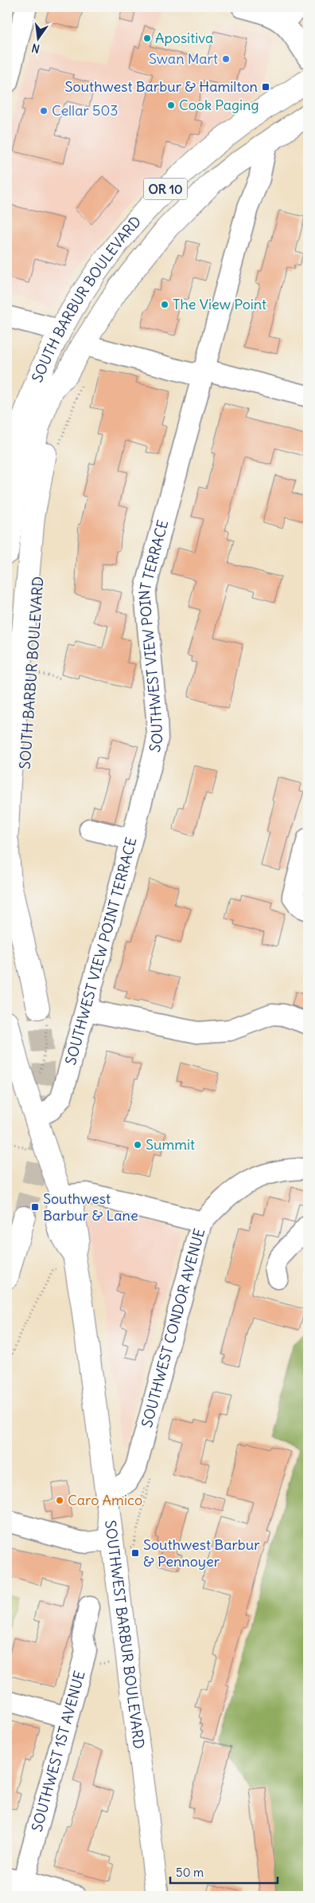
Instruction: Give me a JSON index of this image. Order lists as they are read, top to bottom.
{
  "streets": {
    "main road": ["OR 10", "SOUTH BARBUR BOULEVARD", "SOUTHWEST BARBUR BOULEVARD"],
    "street": ["SOUTHWEST VIEW POINT TERRACE", "SOUTHWEST CONDOR AVENUE", "SOUTHWEST 1ST AVENUE"]
  },
  "crossings": [
    ["OR 10", "SOUTH BARBUR BOULEVARD"],
    ["SOUTH BARBUR BOULEVARD", "SOUTHWEST VIEW POINT TERRACE"],
    ["SOUTHWEST CONDOR AVENUE", "SOUTHWEST BARBUR BOULEVARD"]
  ],
  "places": {
    "other": [
      "Apositiva",
      "Swan Mart",
      "Cook Paging",
      "Cellar 503",
      "The View Point",
      "Summit",
      "Caro Amico"
    ],
    "transit": ["Southwest Barbur & Hamilton", "Southwest Barbur & Lane", "Southwest Barbur & Pennoyer"]
  },
  "scale_bar": "50 m",
  "north": "bottom"
}
